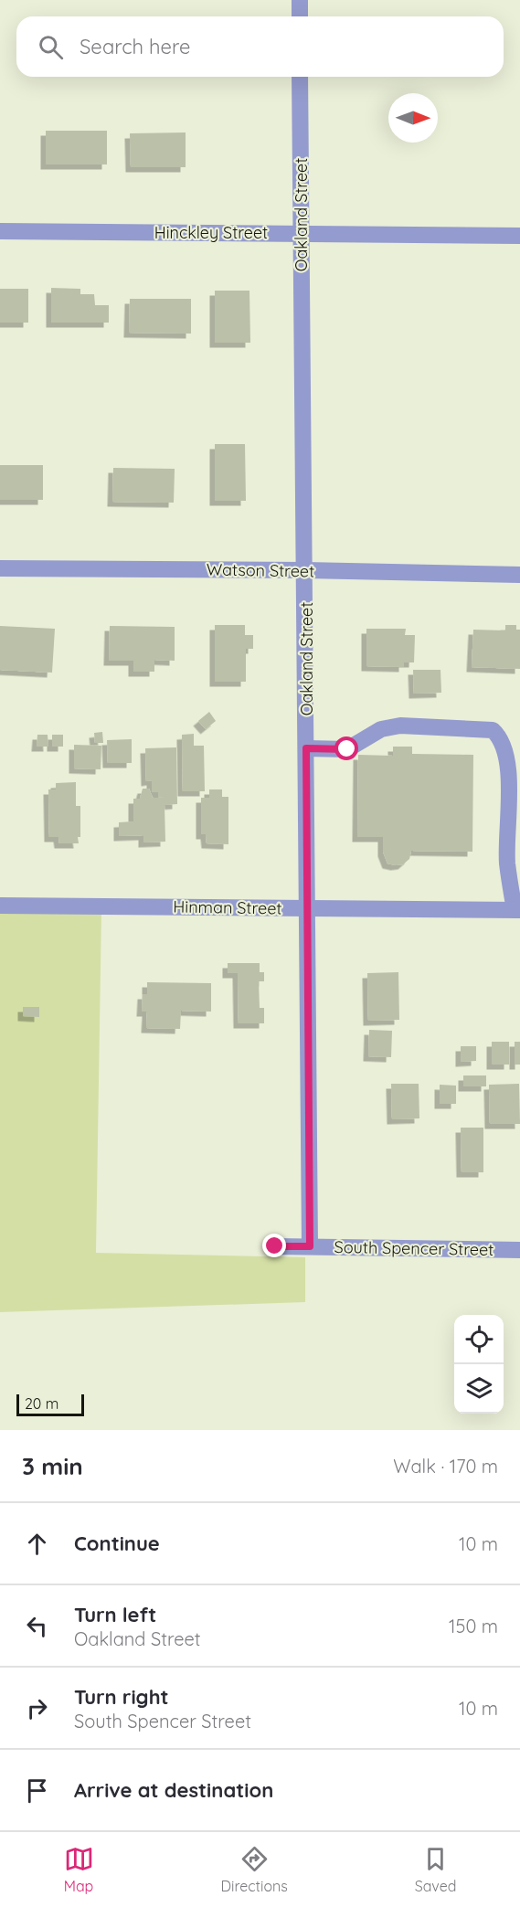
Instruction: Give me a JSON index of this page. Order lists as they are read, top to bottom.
{
  "streets": {
    "street": [
      "Oakland Street",
      "Hinckley Street",
      "Watson Street",
      "Hinman Street",
      "South Spencer Street"
    ]
  },
  "crossings": [
    ["Oakland Street", "Hinckley Street"],
    ["Oakland Street", "Watson Street"],
    ["Oakland Street", "Hinman Street"],
    ["Oakland Street", "South Spencer Street"]
  ],
  "scale_bar": "20 m",
  "north": "right",
  "page": {
    "search": "Search here",
    "scale": "20 m",
    "heading": ["3 min", "Walk · 170 m"],
    "list": [
      ["Continue", "10 m"],
      ["Turn left", "Oakland Street", "150 m"],
      ["Turn right", "South Spencer Street", "10 m"],
      "Arrive at destination"
    ],
    "nav": ["Map", "Directions", "Saved"]
  }
}
